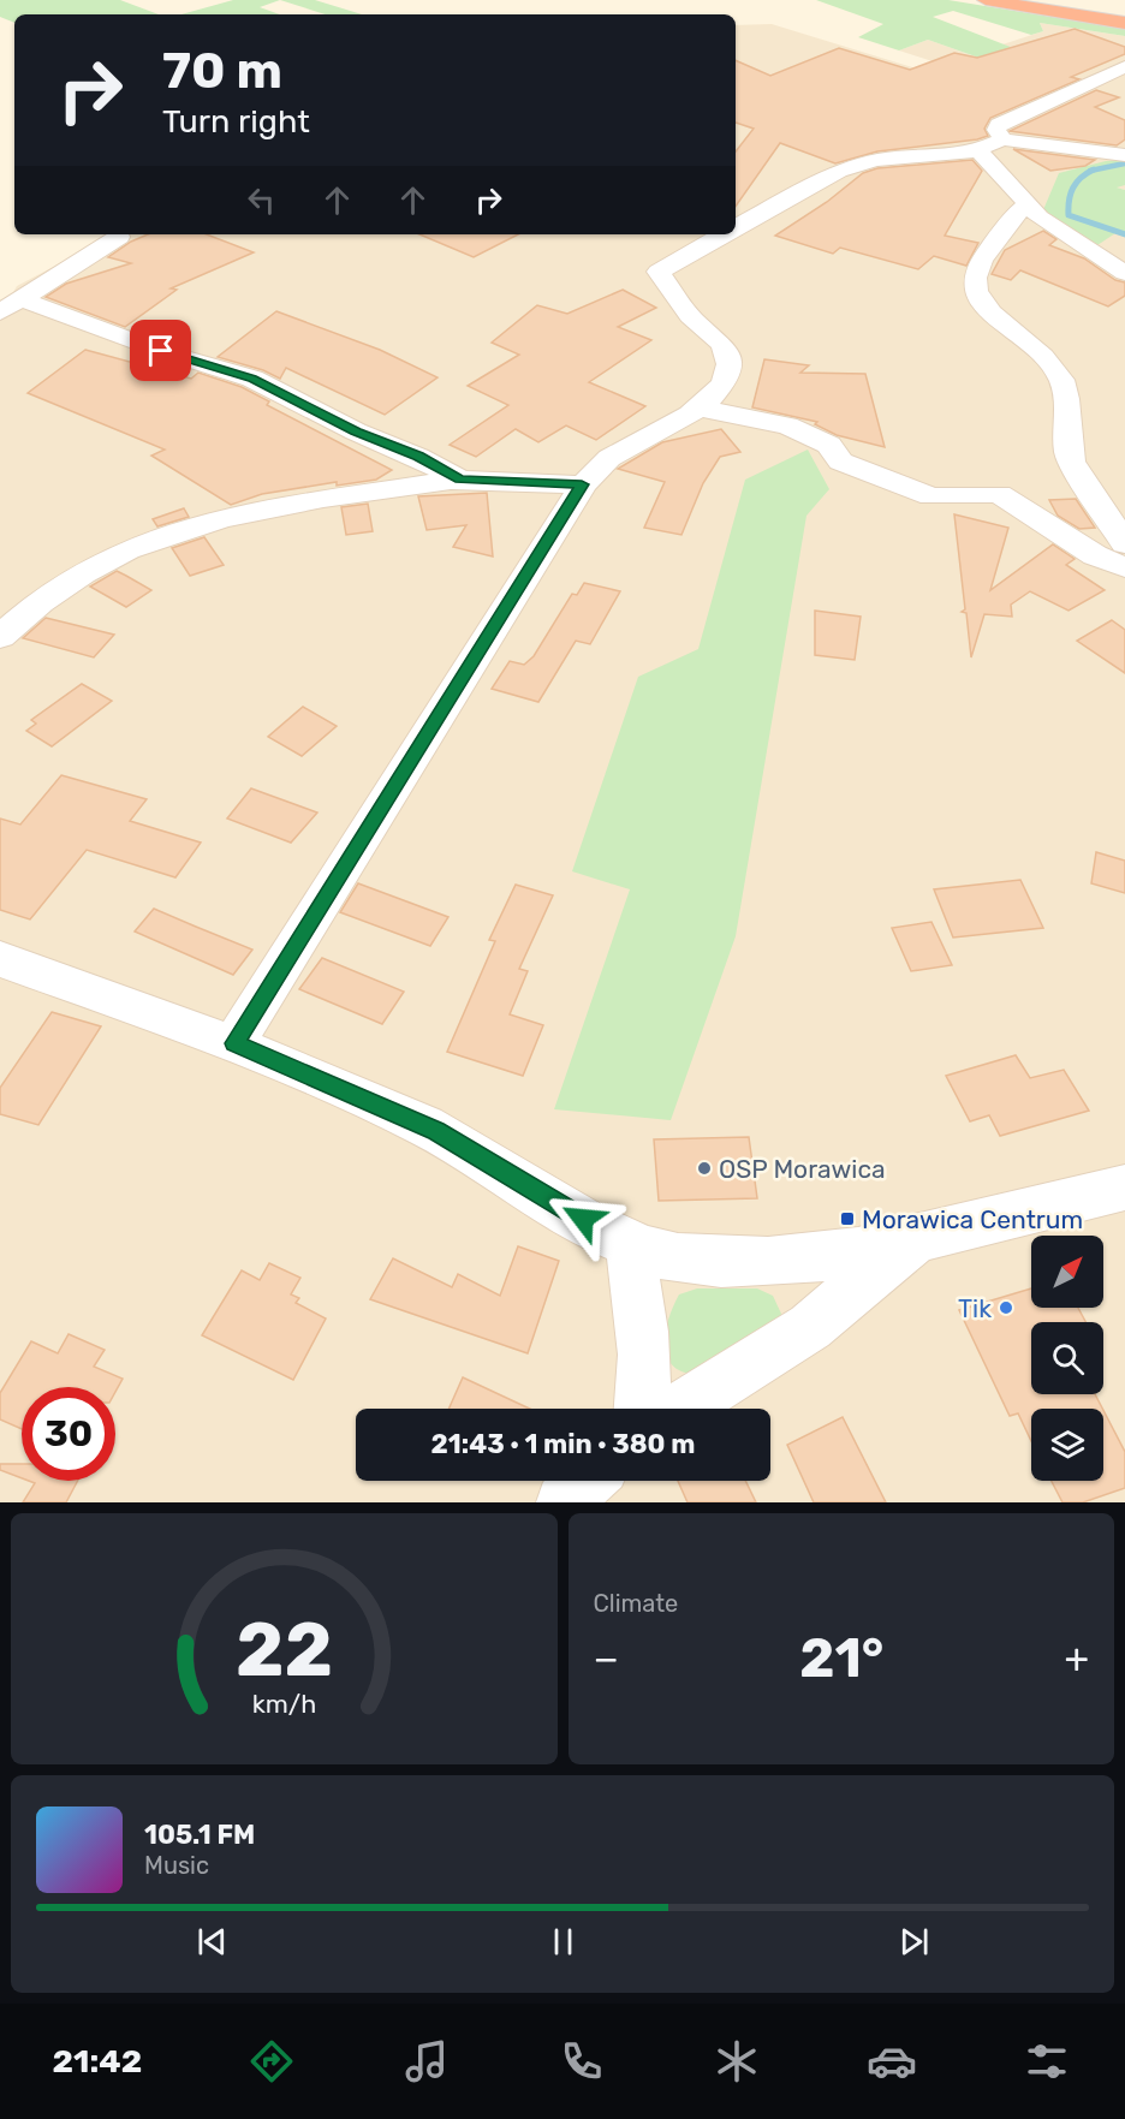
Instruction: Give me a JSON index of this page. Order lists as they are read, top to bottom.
{
  "places": {
    "other": ["OSP Morawica", "Tik"],
    "transit": ["Morawica Centrum"]
  },
  "north": "top right",
  "page": {
    "turn": ["70 m", "Turn right"],
    "limit": "30",
    "trip": "21:43 · 1 min · 380 m",
    "tile": "Climate",
    "heat": ["−", "21°", "+"],
    "song": ["105.1 FM", "Music"],
    "tabs": "21:42",
    "gauge": ["22", "km/h"]
  }
}
